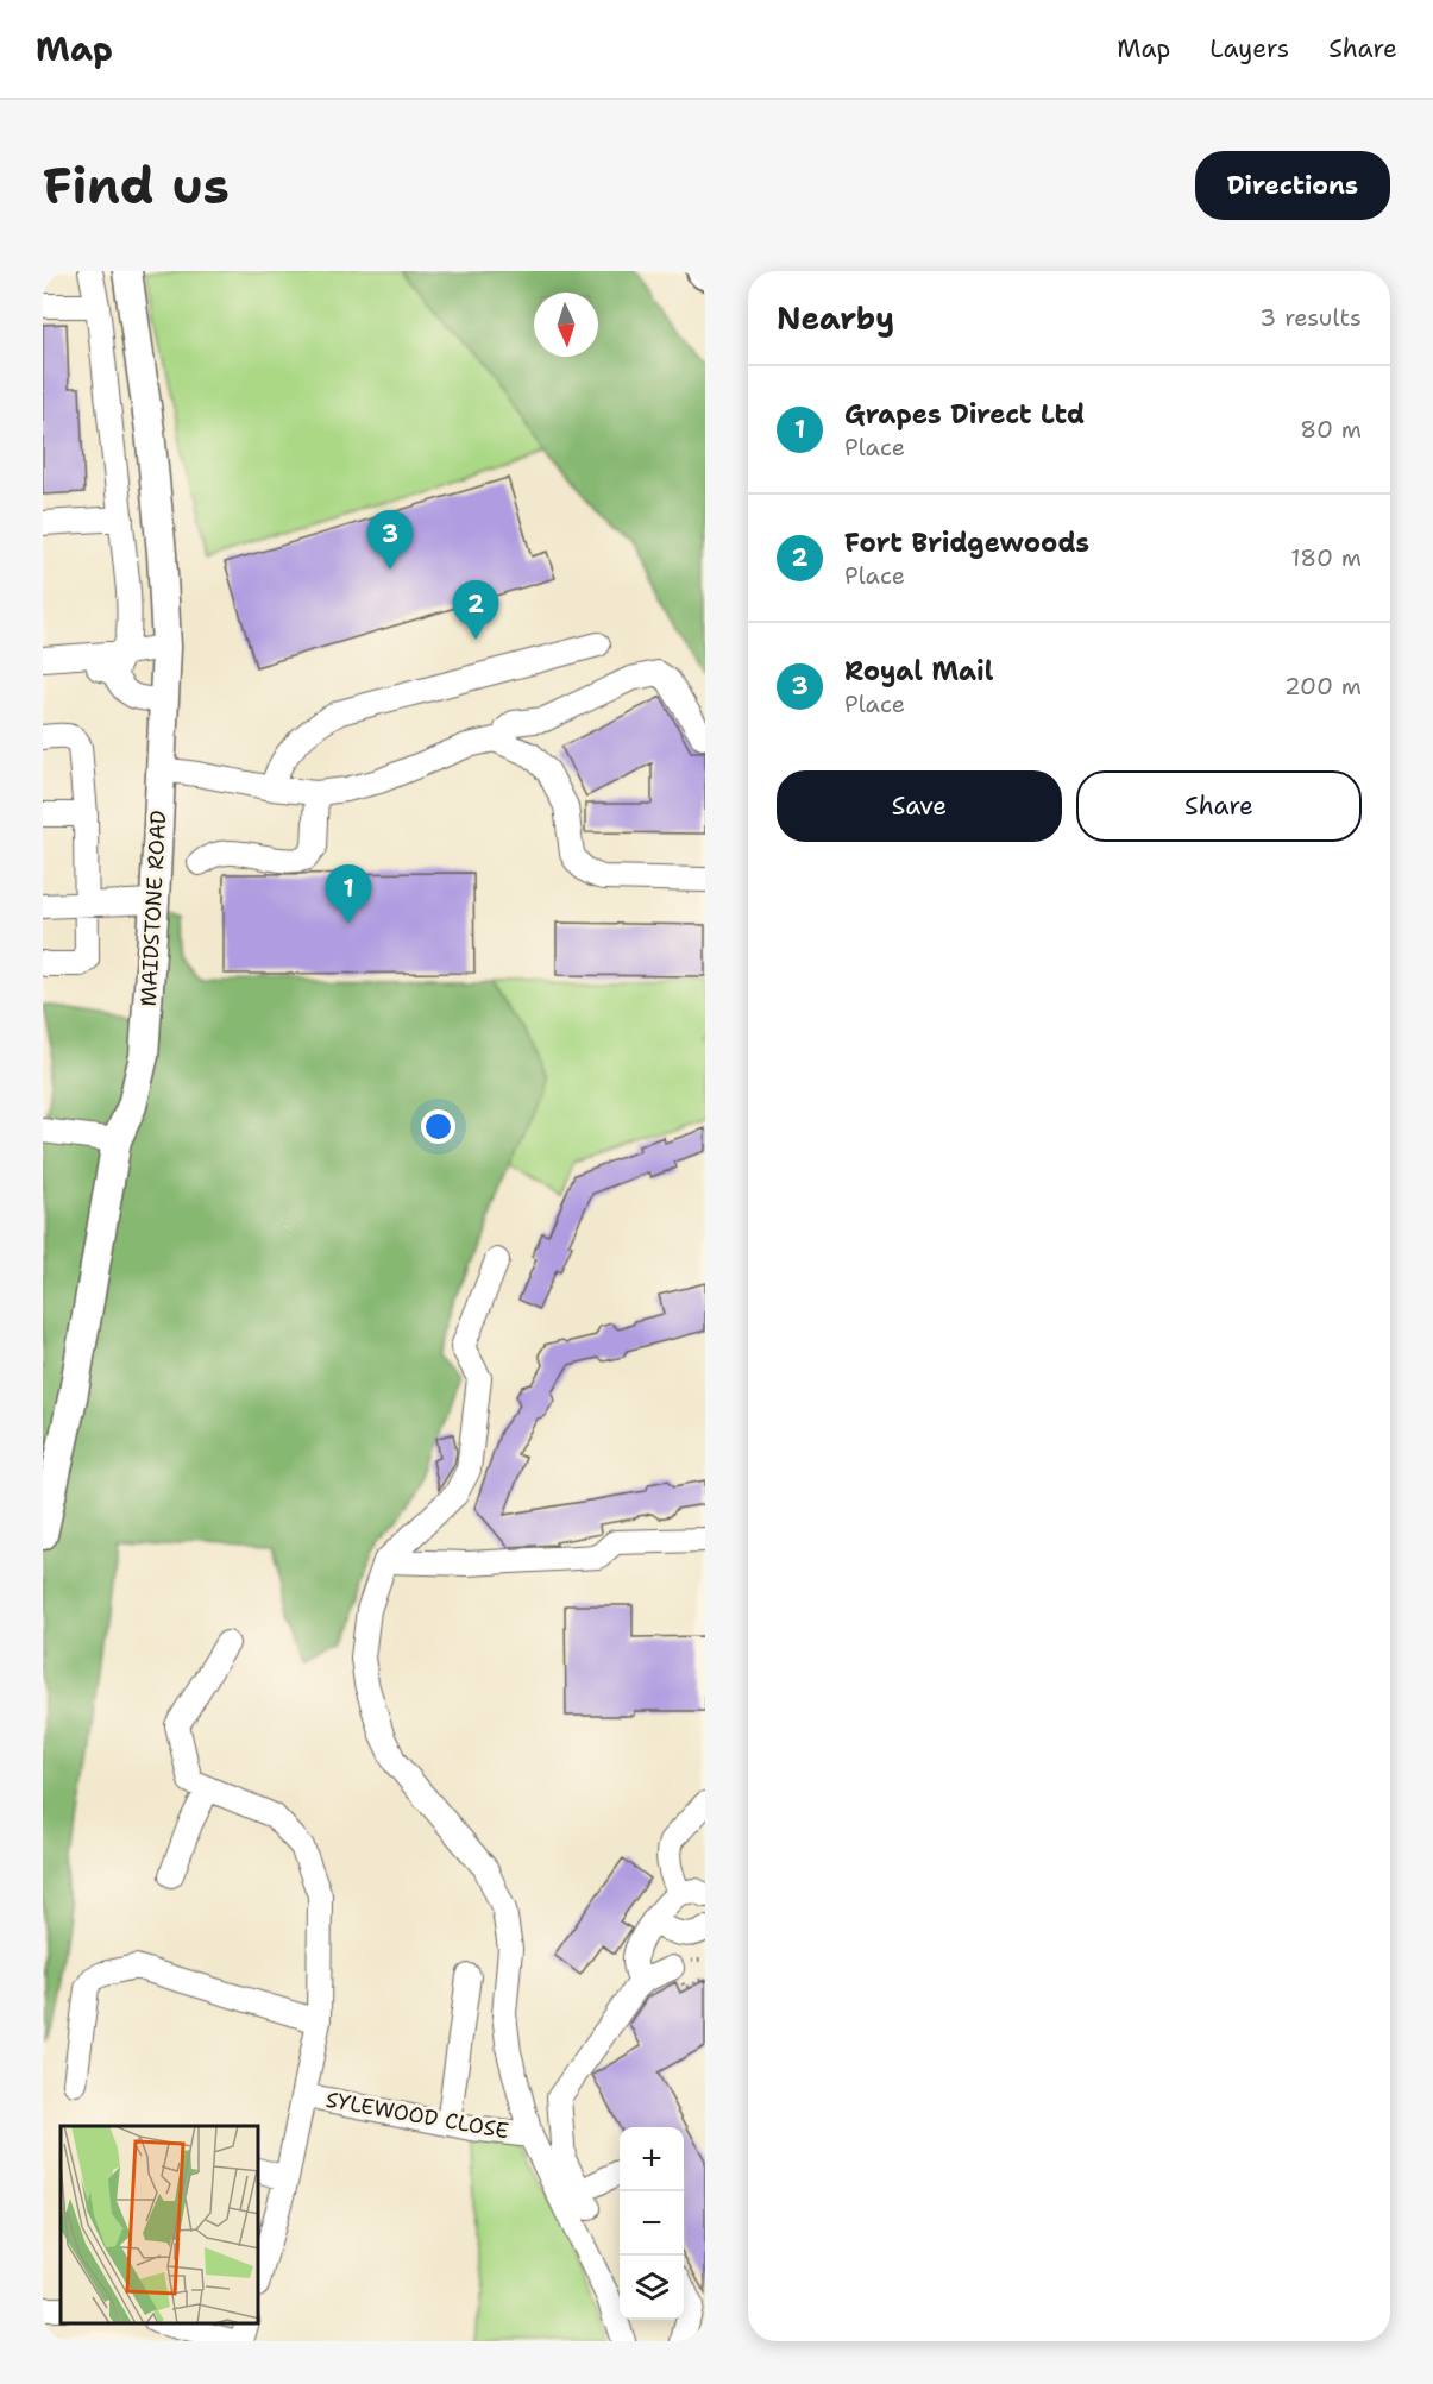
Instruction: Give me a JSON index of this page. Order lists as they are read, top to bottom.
{
  "streets": {
    "main road": ["MAIDSTONE ROAD"],
    "street": ["SYLEWOOD CLOSE"]
  },
  "north": "bottom",
  "page": {
    "header": "Map",
    "nav": ["Map", "Layers", "Share"],
    "buttons": [
      "Directions",
      ["Save", "Share"]
    ],
    "title": "Find us",
    "heading": ["Nearby", "3 results"],
    "list": [
      {
        "mark": "1",
        "name": "Grapes Direct Ltd",
        "note": "Place",
        "value": "80 m"
      },
      {
        "mark": "2",
        "name": "Fort Bridgewoods",
        "note": "Place",
        "value": "180 m"
      },
      {
        "mark": "3",
        "name": "Royal Mail",
        "note": "Place",
        "value": "200 m"
      }
    ],
    "pins": ["3", "2", "1"],
    "map_buttons": ["+", "−"]
  }
}
